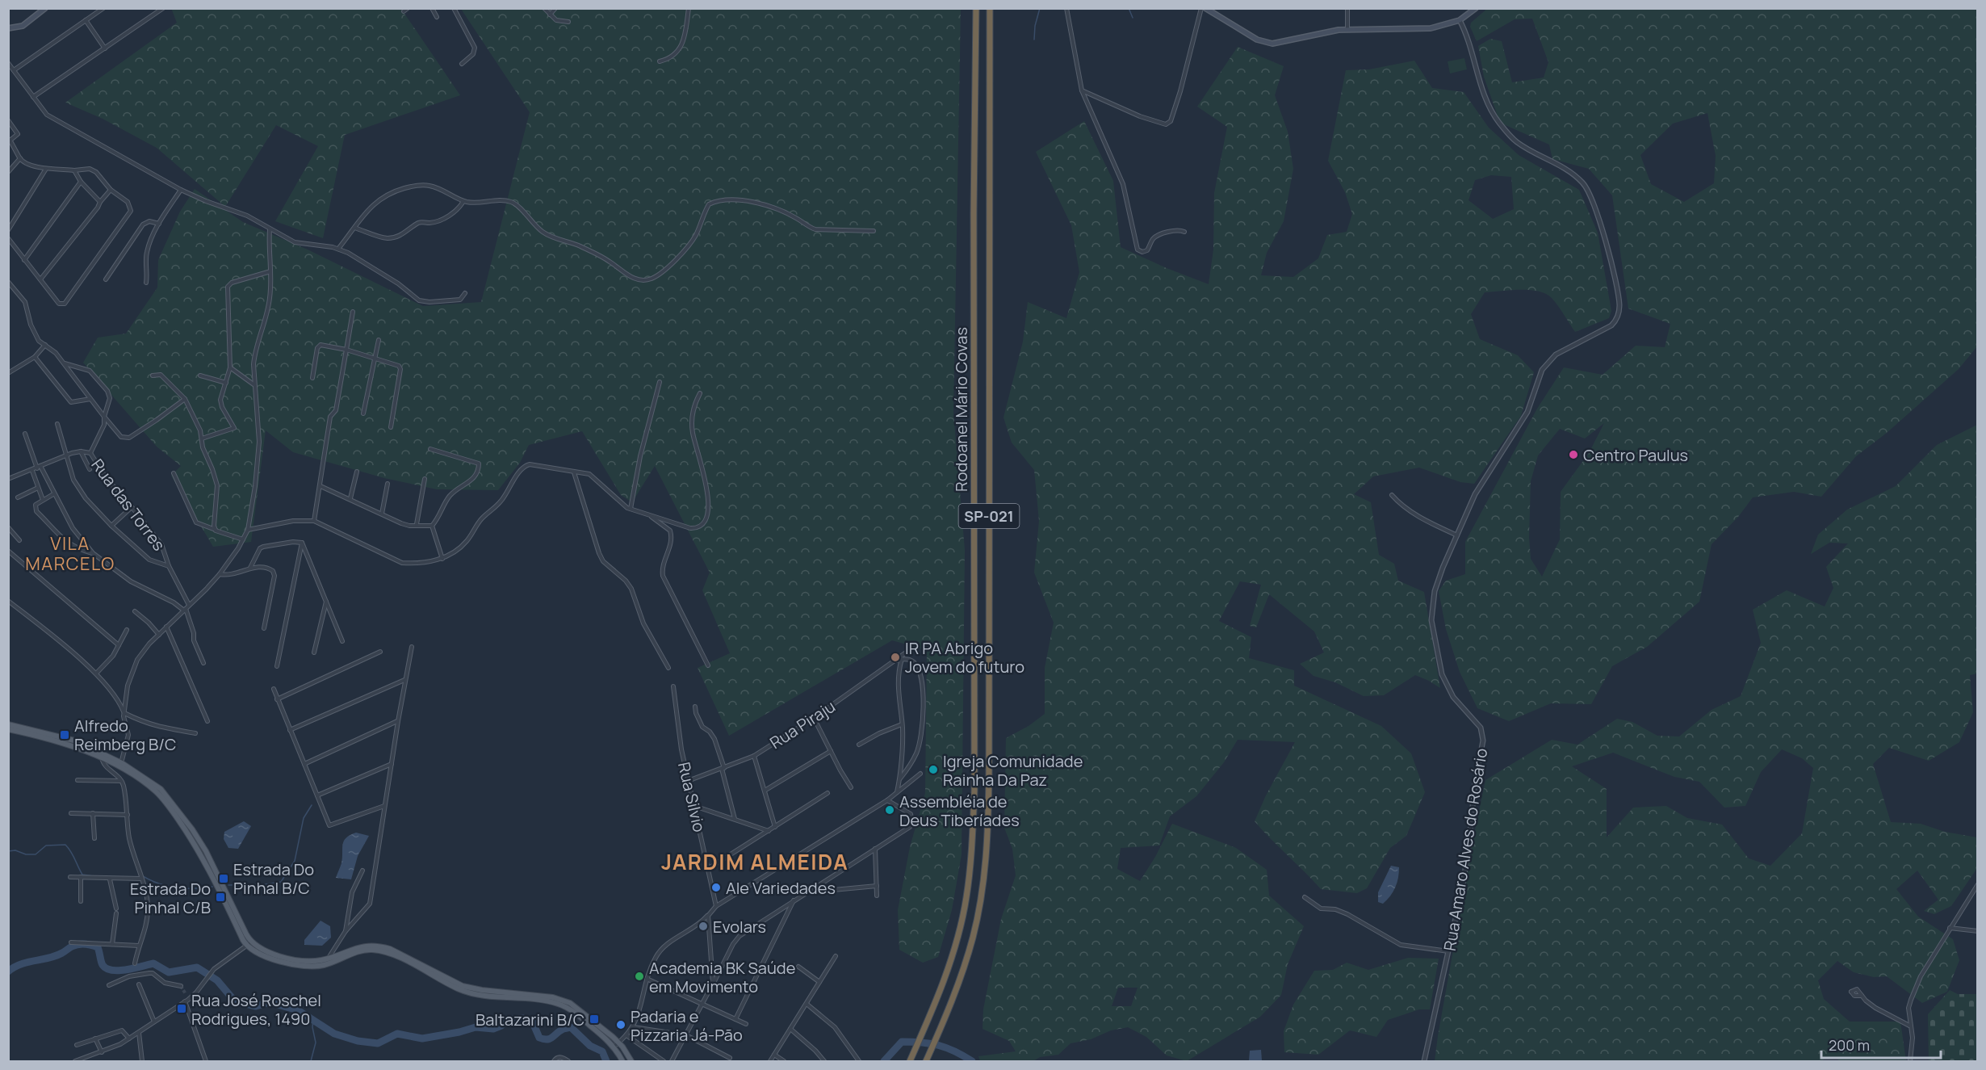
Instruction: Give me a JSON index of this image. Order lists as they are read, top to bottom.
{
  "streets": {
    "highway": ["Rodoanel Mário Covas", "SP-021"],
    "street": [
      "Rua das Torres",
      "Rua Piraju",
      "Rua Silvio",
      "Rua Amaro Alves do Rosário"
    ]
  },
  "crossings": [
    ["Rua Piraju", "Rua Silvio"]
  ],
  "districts": ["VILA MARCELO", "JARDIM ALMEIDA"],
  "places": {
    "other": [
      "Centro Paulus",
      "IR PA Abrigo Jovem do futuro",
      "Igreja Comunidade Rainha Da Paz",
      "Assembléia de Deus Tiberíades",
      "Ale Variedades",
      "Evolars",
      "Academia BK Saúde em Movimento",
      "Padaria e Pizzaria Já-Pão"
    ],
    "transit": [
      "Alfredo Reimberg B/C",
      "Estrada Do Pinhal B/C",
      "Estrada Do Pinhal C/B",
      "Rua José Roschel Rodrigues, 1490",
      "Baltazarini B/C"
    ]
  },
  "scale_bar": "200 m"
}
